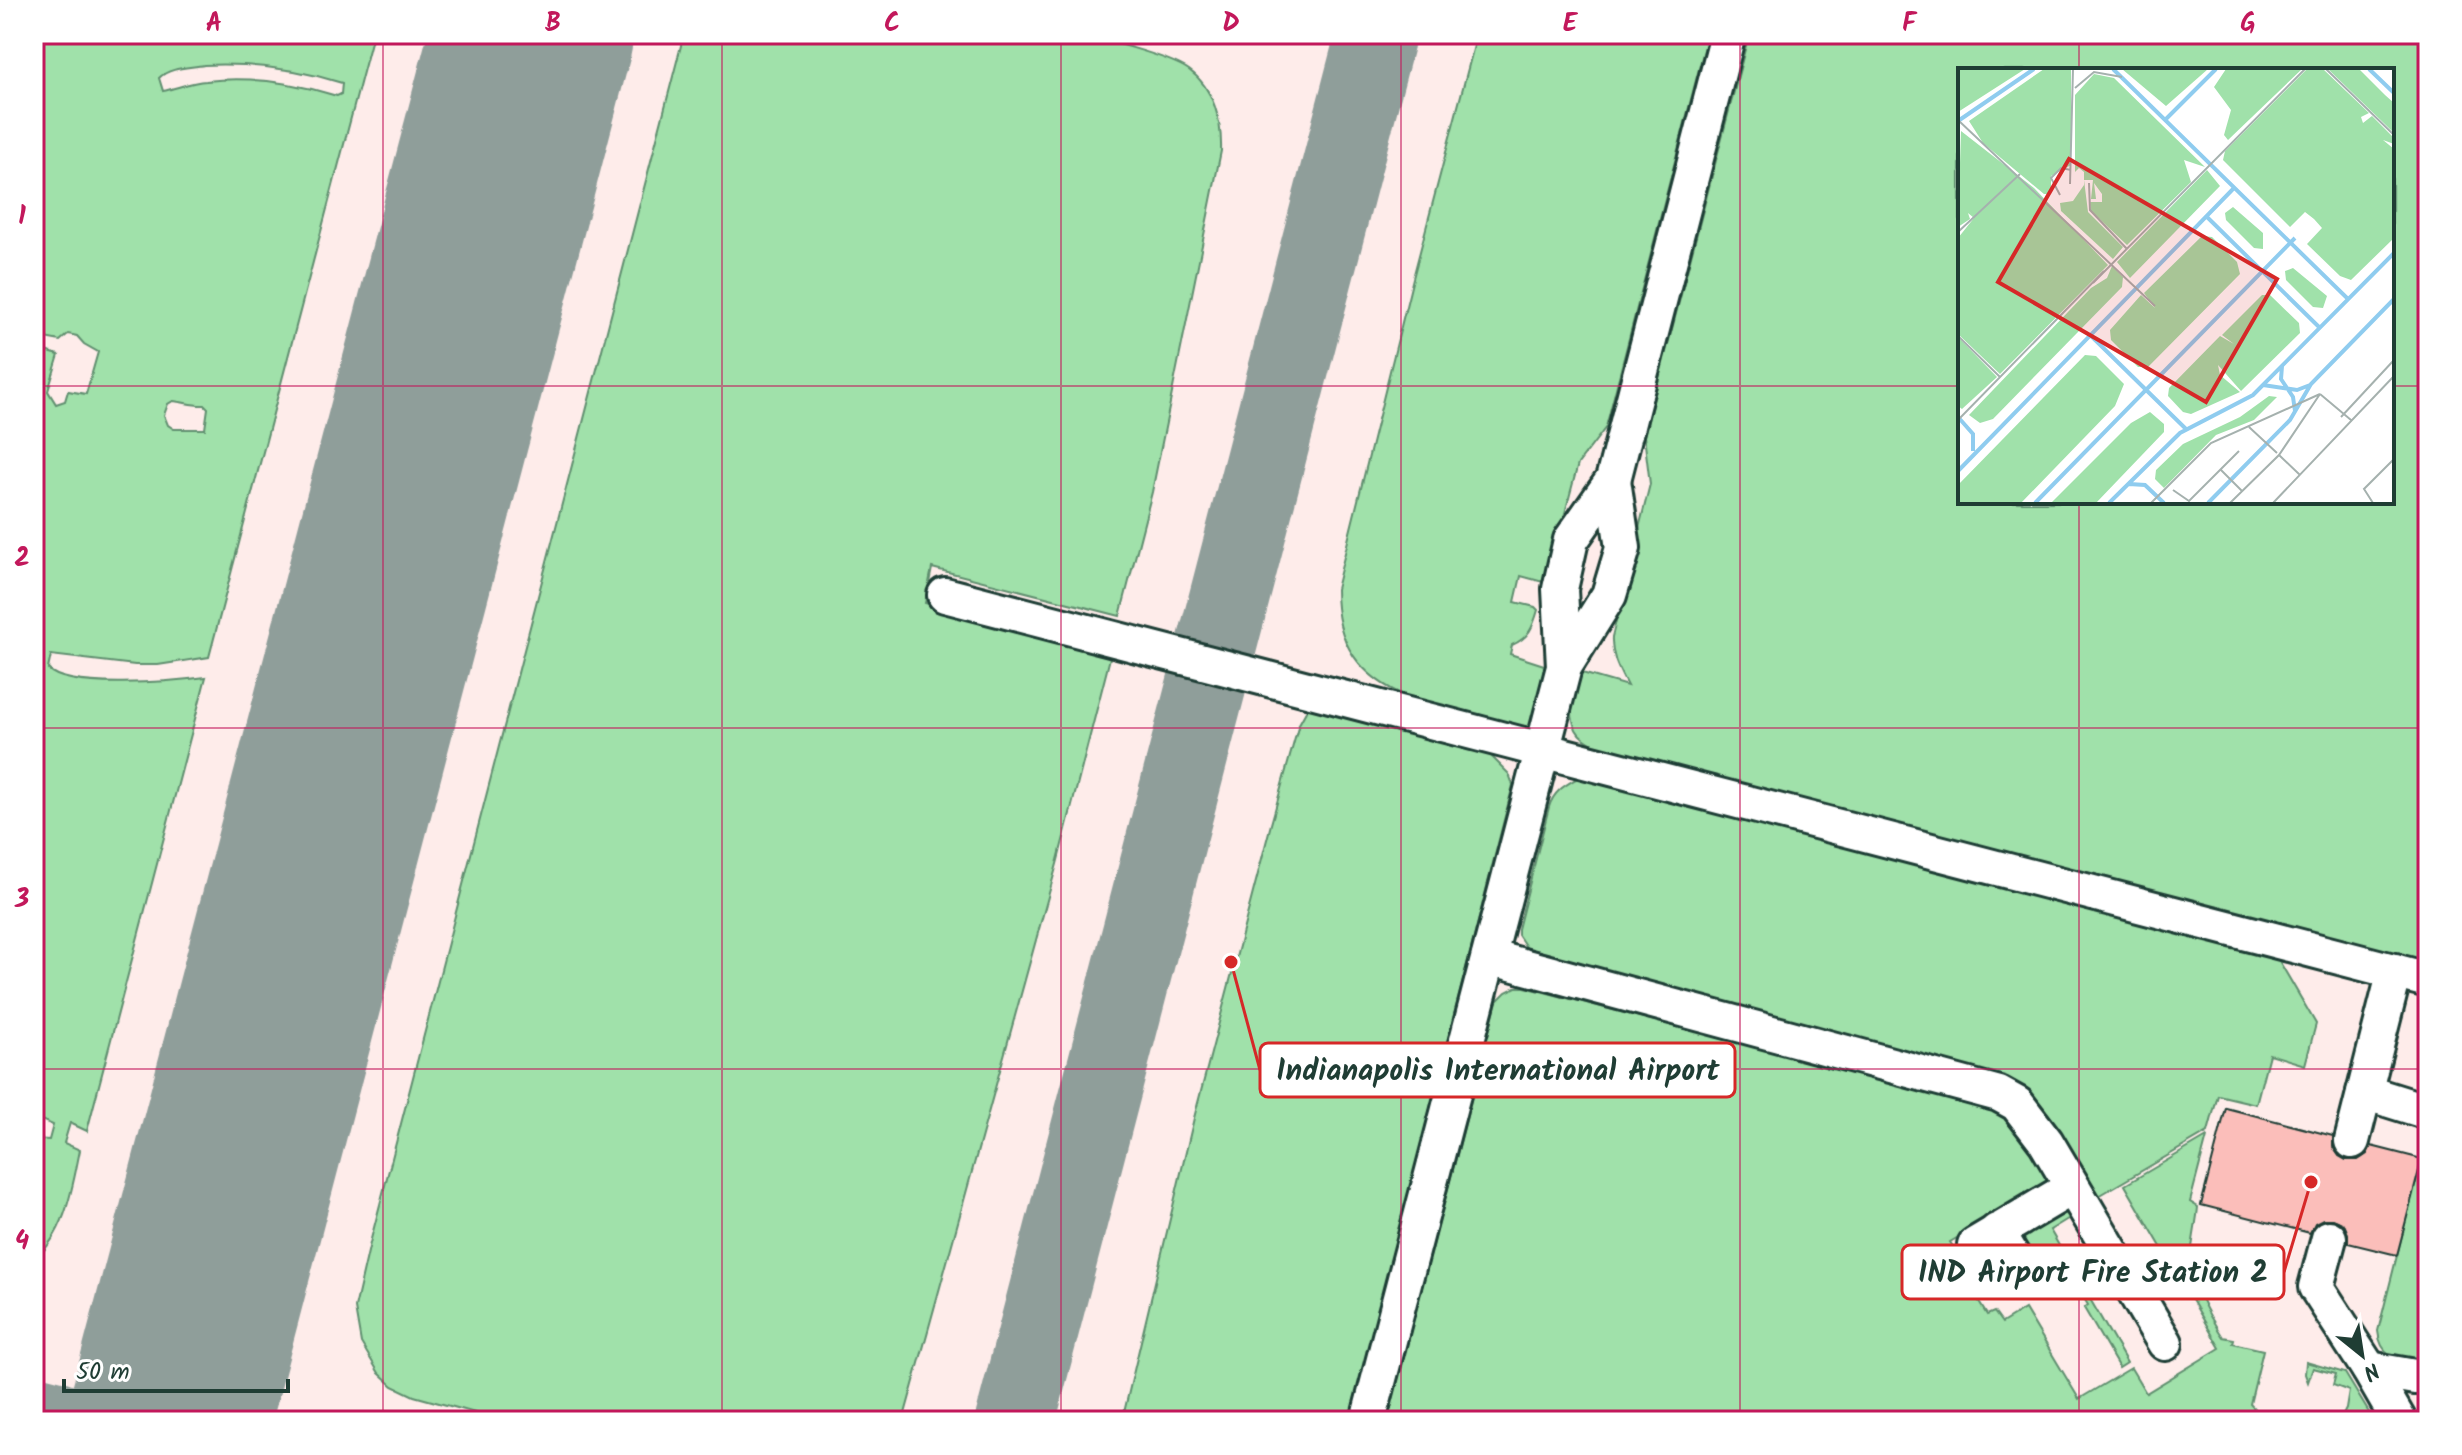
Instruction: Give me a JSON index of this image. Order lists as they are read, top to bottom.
{
  "places": ["Indianapolis International Airport", "IND Airport Fire Station 2"],
  "scale_bar": "50 m",
  "north": "bottom right",
  "grid": {
    "columns": [
      "A",
      "B",
      "C",
      "D",
      "E",
      "F",
      "G"
    ],
    "rows": [
      "1",
      "2",
      "3",
      "4"
    ]
  }
}
